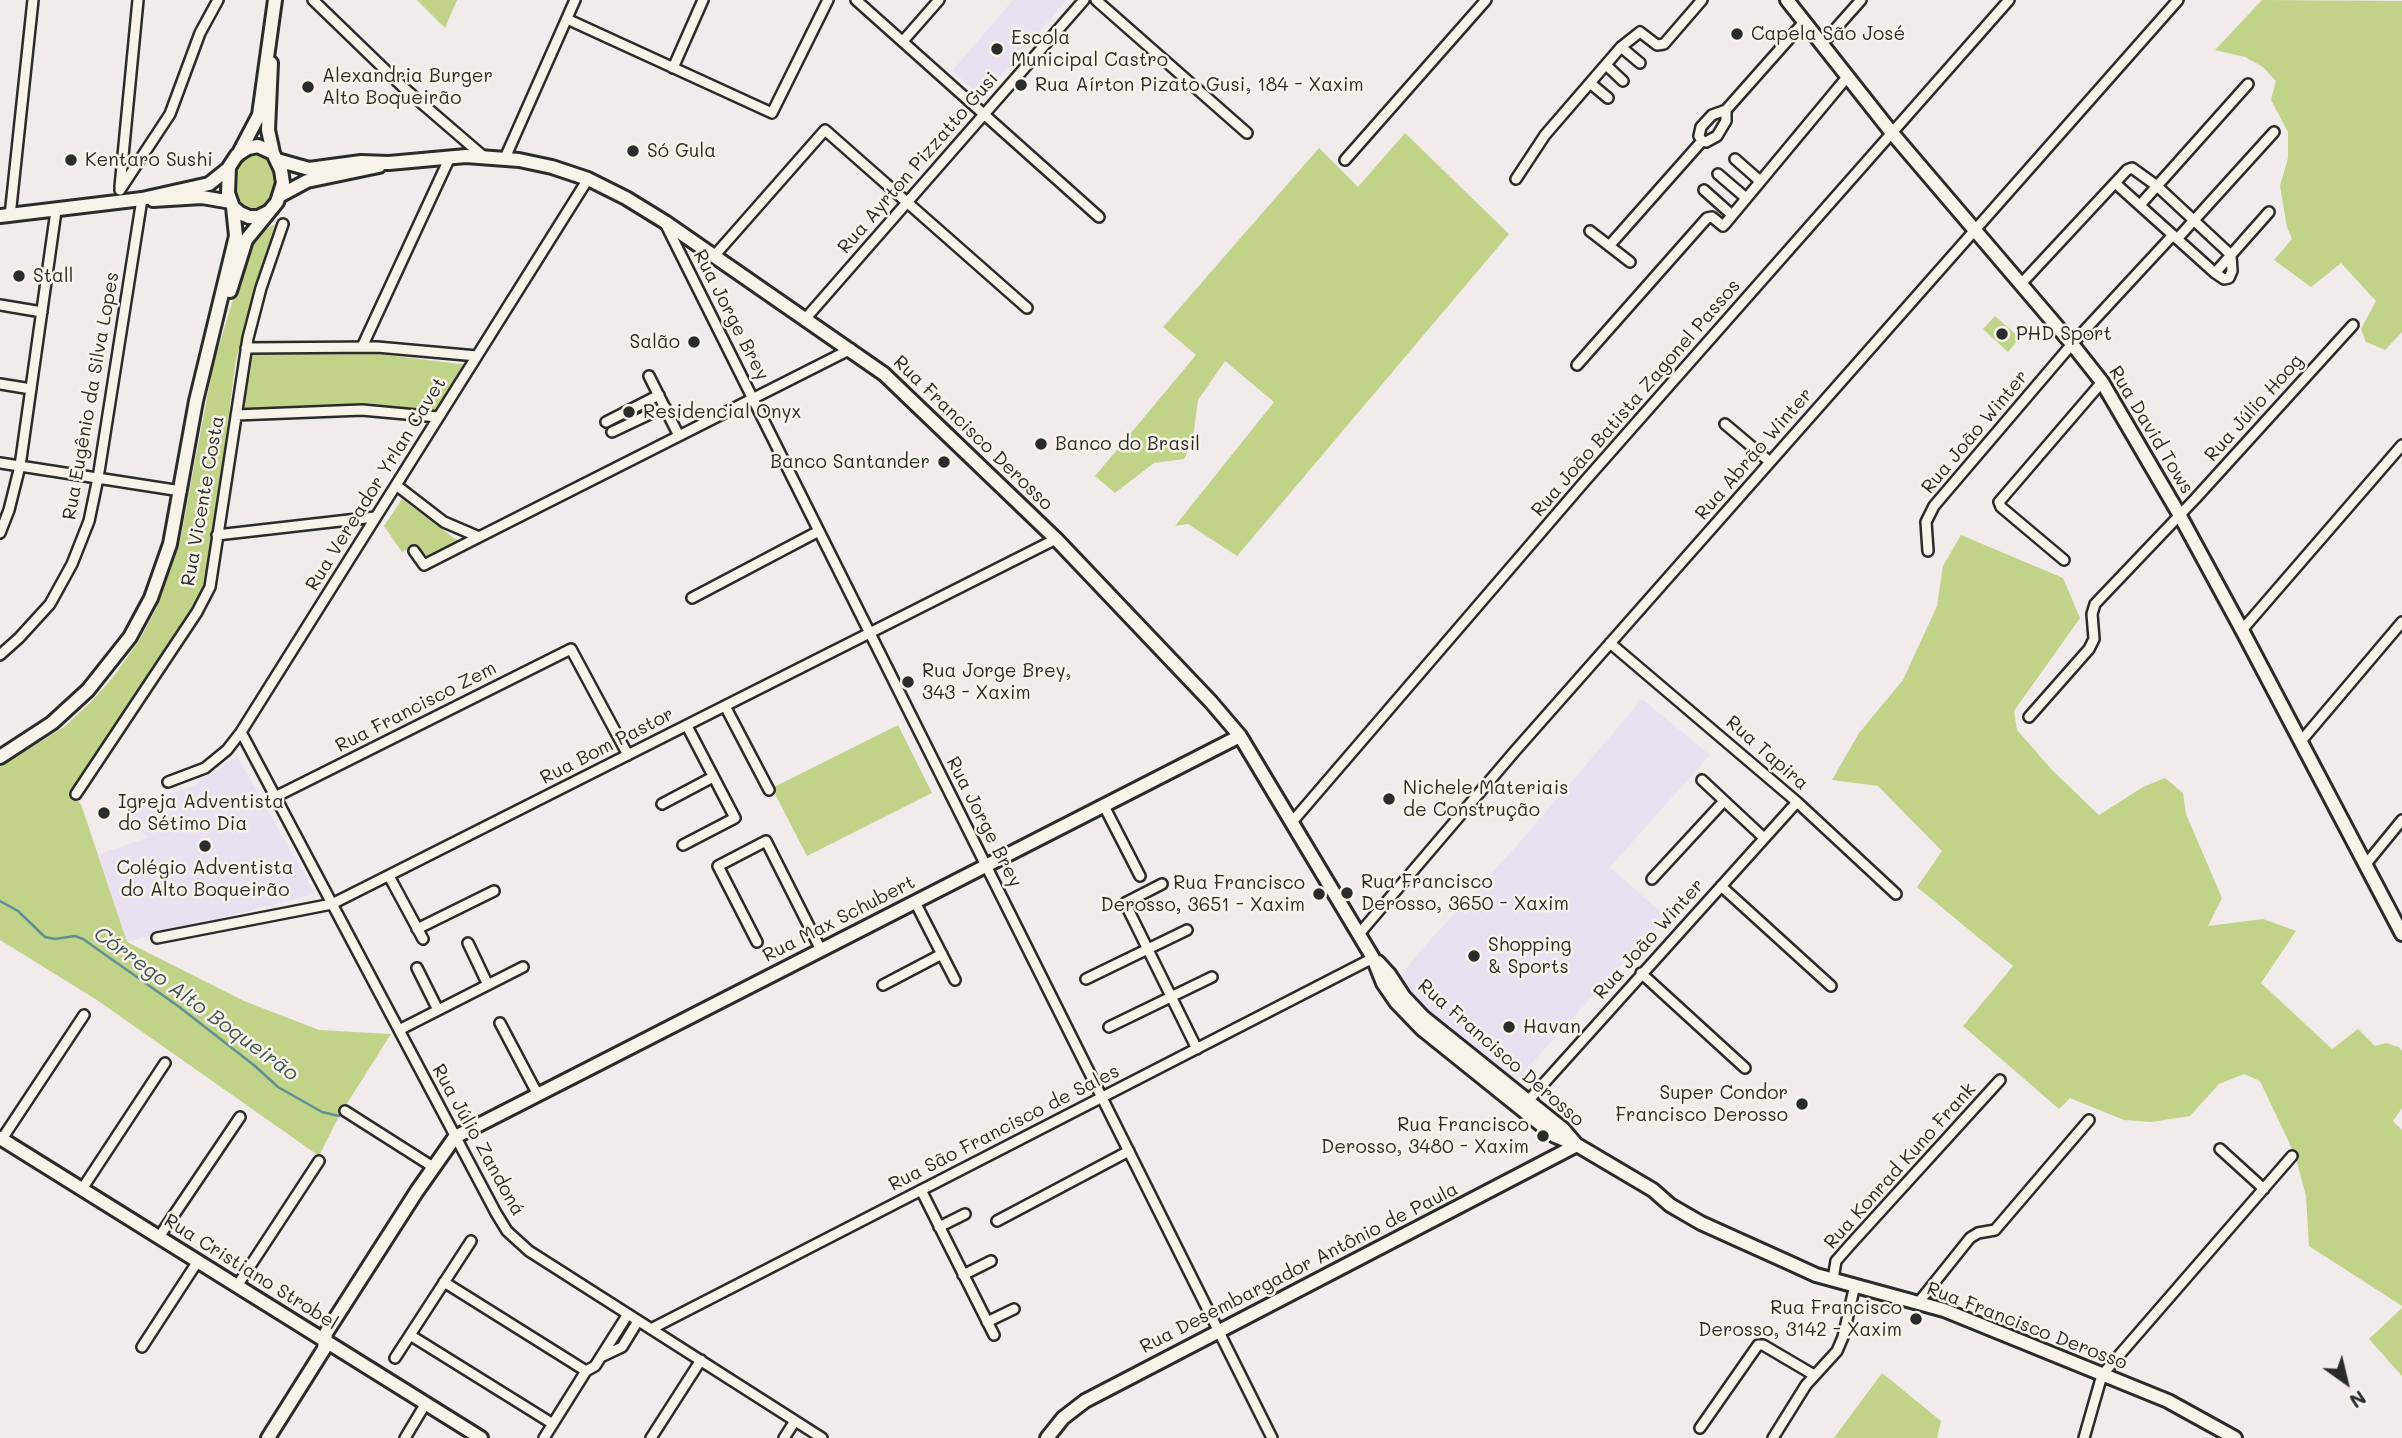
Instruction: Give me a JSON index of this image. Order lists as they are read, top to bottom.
{
  "streets": {
    "main road": [
      "Rua David Tows",
      "Rua Francisco Derosso",
      "Rua Max Schubert",
      "Rua Desembargador Antônio de Paula",
      "Rua Cristiano Strobel"
    ],
    "street": [
      "Rua Ayrton Pizzatto Gusi",
      "Rua Jorge Brey",
      "Rua Eugênio da Silva Lopes",
      "Rua João Batista Zagonel Passos",
      "Rua Júlio Hoog",
      "Rua João Winter",
      "Rua Abrão Winter",
      "Rua Vereador Yrlan Cavet",
      "Rua Vicente Costa",
      "Rua Francisco Zem",
      "Rua Bom Pastor",
      "Rua Tapira",
      "Rua São Francisco de Sales",
      "Rua Júlio Zandoná",
      "Rua Konrad Kuno Frank"
    ]
  },
  "crossings": [
    ["Rua Ayrton Pizzatto Gusi", "Rua Francisco Derosso"],
    ["Rua Jorge Brey", "Rua Francisco Derosso"],
    ["Rua Jorge Brey", "Rua Bom Pastor"],
    ["Rua Jorge Brey", "Rua Max Schubert"],
    ["Rua Jorge Brey", "Rua São Francisco de Sales"],
    ["Rua Jorge Brey", "Rua Desembargador Antônio de Paula"],
    ["Rua João Batista Zagonel Passos", "Rua David Tows"],
    ["Rua João Batista Zagonel Passos", "Rua Francisco Derosso"],
    ["Rua Júlio Hoog", "Rua David Tows"],
    ["Rua David Tows", "Rua João Winter"],
    ["Rua David Tows", "Rua Abrão Winter"],
    ["Rua João Winter", "Rua Francisco Derosso"],
    ["Rua João Winter", "Rua Tapira"],
    ["Rua Francisco Derosso", "Rua Abrão Winter"],
    ["Rua Francisco Derosso", "Rua Vereador Yrlan Cavet"],
    ["Rua Francisco Derosso", "Rua Bom Pastor"],
    ["Rua Francisco Derosso", "Rua Max Schubert"],
    ["Rua Francisco Derosso", "Rua São Francisco de Sales"],
    ["Rua Francisco Derosso", "Rua Konrad Kuno Frank"],
    ["Rua Francisco Derosso", "Rua Desembargador Antônio de Paula"],
    ["Rua Abrão Winter", "Rua Tapira"],
    ["Rua Vereador Yrlan Cavet", "Rua Júlio Zandoná"],
    ["Rua Francisco Zem", "Rua Bom Pastor"],
    ["Rua Francisco Zem", "Rua Júlio Zandoná"],
    ["Rua Bom Pastor", "Rua Júlio Zandoná"],
    ["Rua Max Schubert", "Rua Júlio Zandoná"],
    ["Rua São Francisco de Sales", "Rua Júlio Zandoná"]
  ],
  "water": ["Córrego Alto Boqueirão"],
  "places": [
    "Capela São José",
    "Escola Municipal Castro",
    "Rua Aírton Pizato Gusi, 184 - Xaxim",
    "Alexandria Burger Alto Boqueirão",
    "Só Gula",
    "Kentaro Sushi",
    "Stall",
    "PHD Sport",
    "Salão",
    "Residencial Onyx",
    "Banco do Brasil",
    "Banco Santander",
    "Rua Jorge Brey, 343 - Xaxim",
    "Nichele Materiais de Construção",
    "Igreja Adventista do Sétimo Dia",
    "Colégio Adventista do Alto Boqueirão",
    "Rua Francisco Derosso, 3650 - Xaxim",
    "Rua Francisco Derosso, 3651 - Xaxim",
    "Shopping & Sports",
    "Havan",
    "Super Condor Francisco Derosso",
    "Rua Francisco Derosso, 3480 - Xaxim",
    "Rua Francisco Derosso, 3142 - Xaxim"
  ],
  "north": "bottom right"
}
